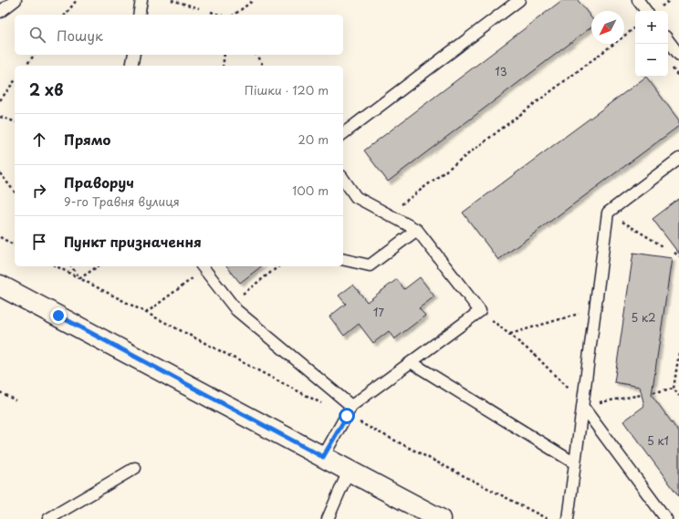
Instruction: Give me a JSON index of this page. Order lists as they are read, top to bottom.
{
  "house_numbers": [
    "13",
    "17",
    "5 к2",
    "5 к1"
  ],
  "north": "bottom left",
  "page": {
    "map_buttons": ["+", "−"],
    "search": "Пошук",
    "heading": ["2 хв", "Пішки · 120 m"],
    "list": [
      ["Прямо", "20 m"],
      ["Праворуч", "9-го Травня вулиця", "100 m"],
      "Пункт призначення"
    ]
  }
}
